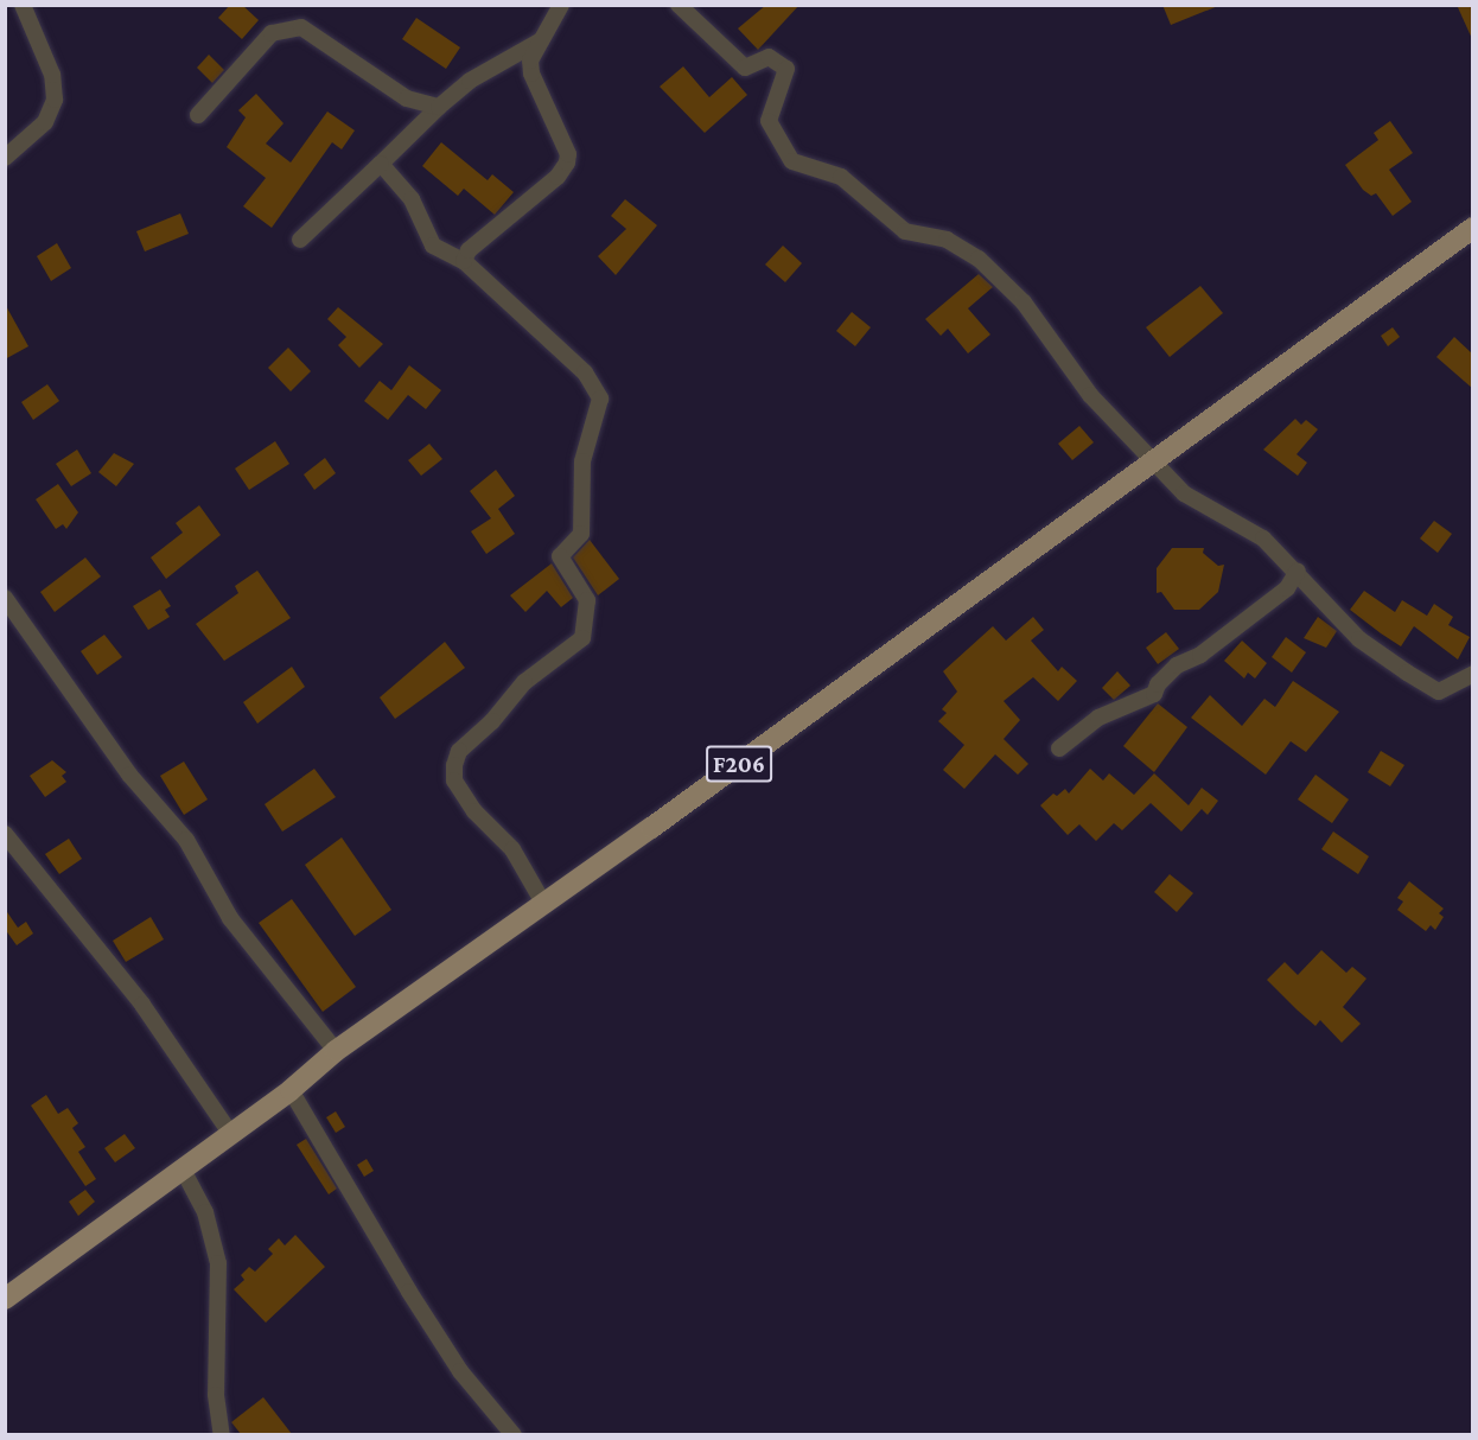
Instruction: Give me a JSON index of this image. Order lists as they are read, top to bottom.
{
  "streets": {
    "main road": ["F206"]
  }
}
